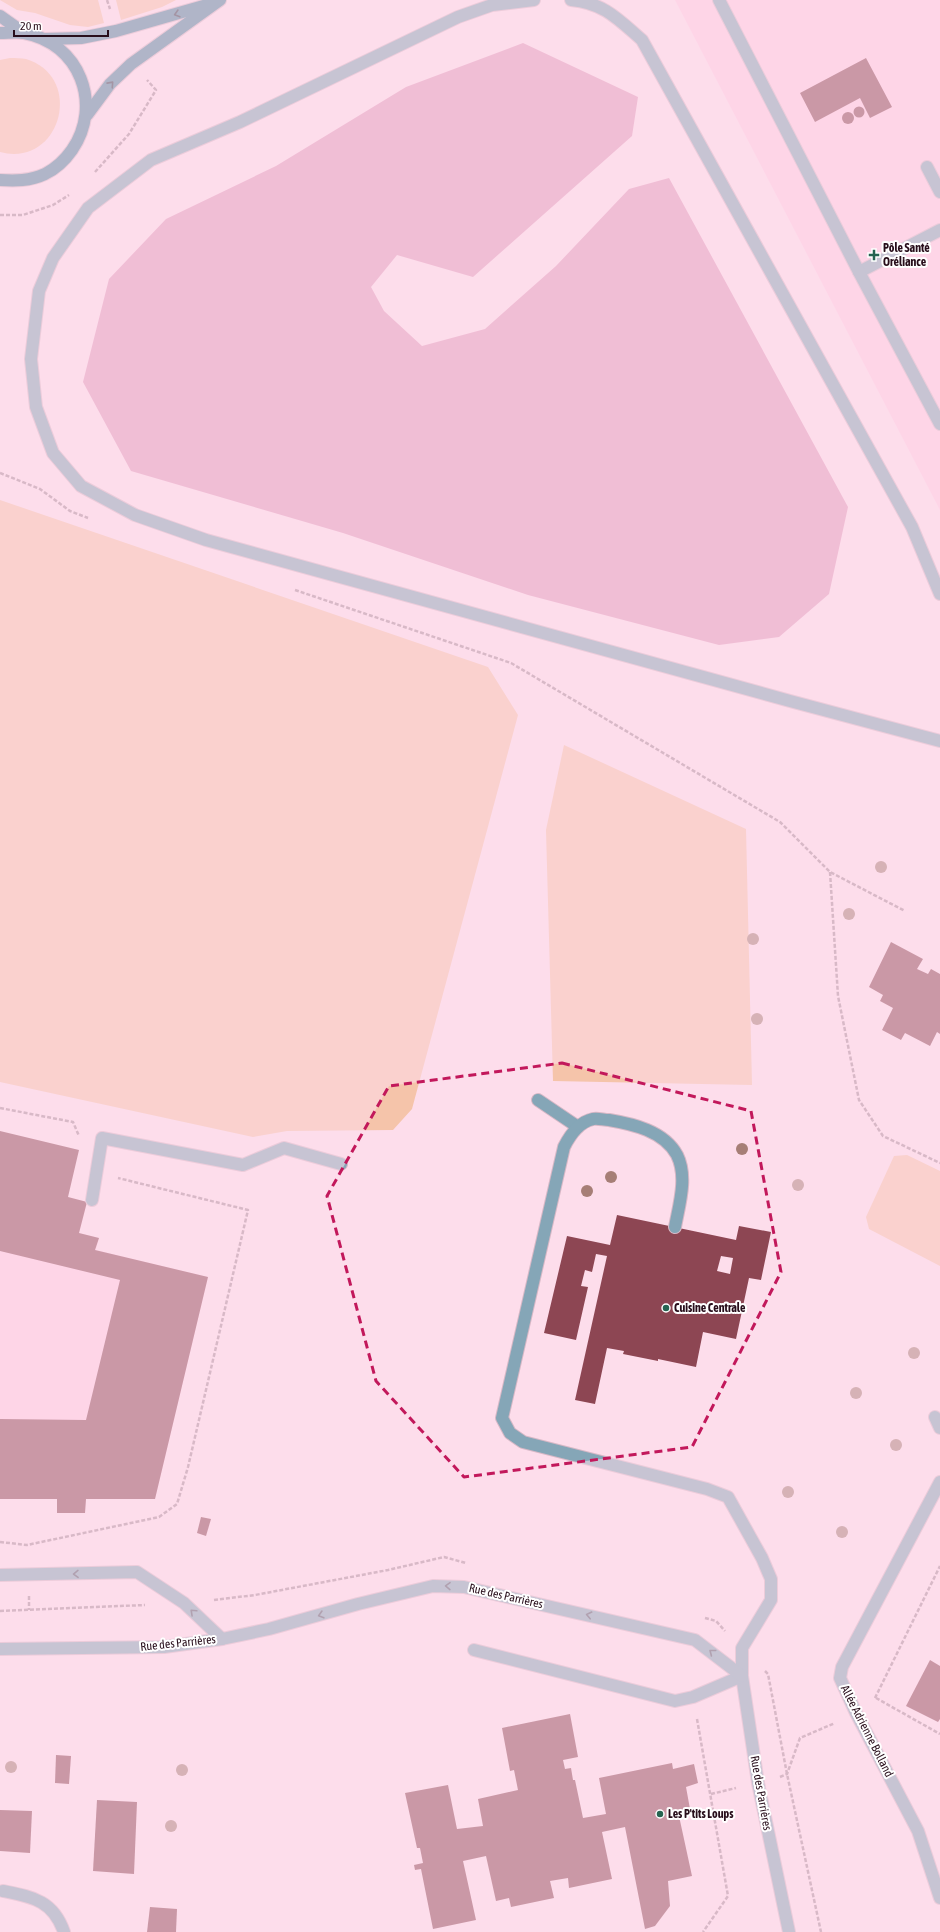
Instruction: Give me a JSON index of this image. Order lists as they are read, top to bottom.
{
  "streets": {
    "street": ["Rue des Parrières", "Allée Adrienne Bolland"]
  },
  "places": {
    "health": ["Pôle Santé Oréliance"],
    "other": ["Cuisine Centrale", "Les P'tits Loups"]
  },
  "scale_bar": "20 m"
}
